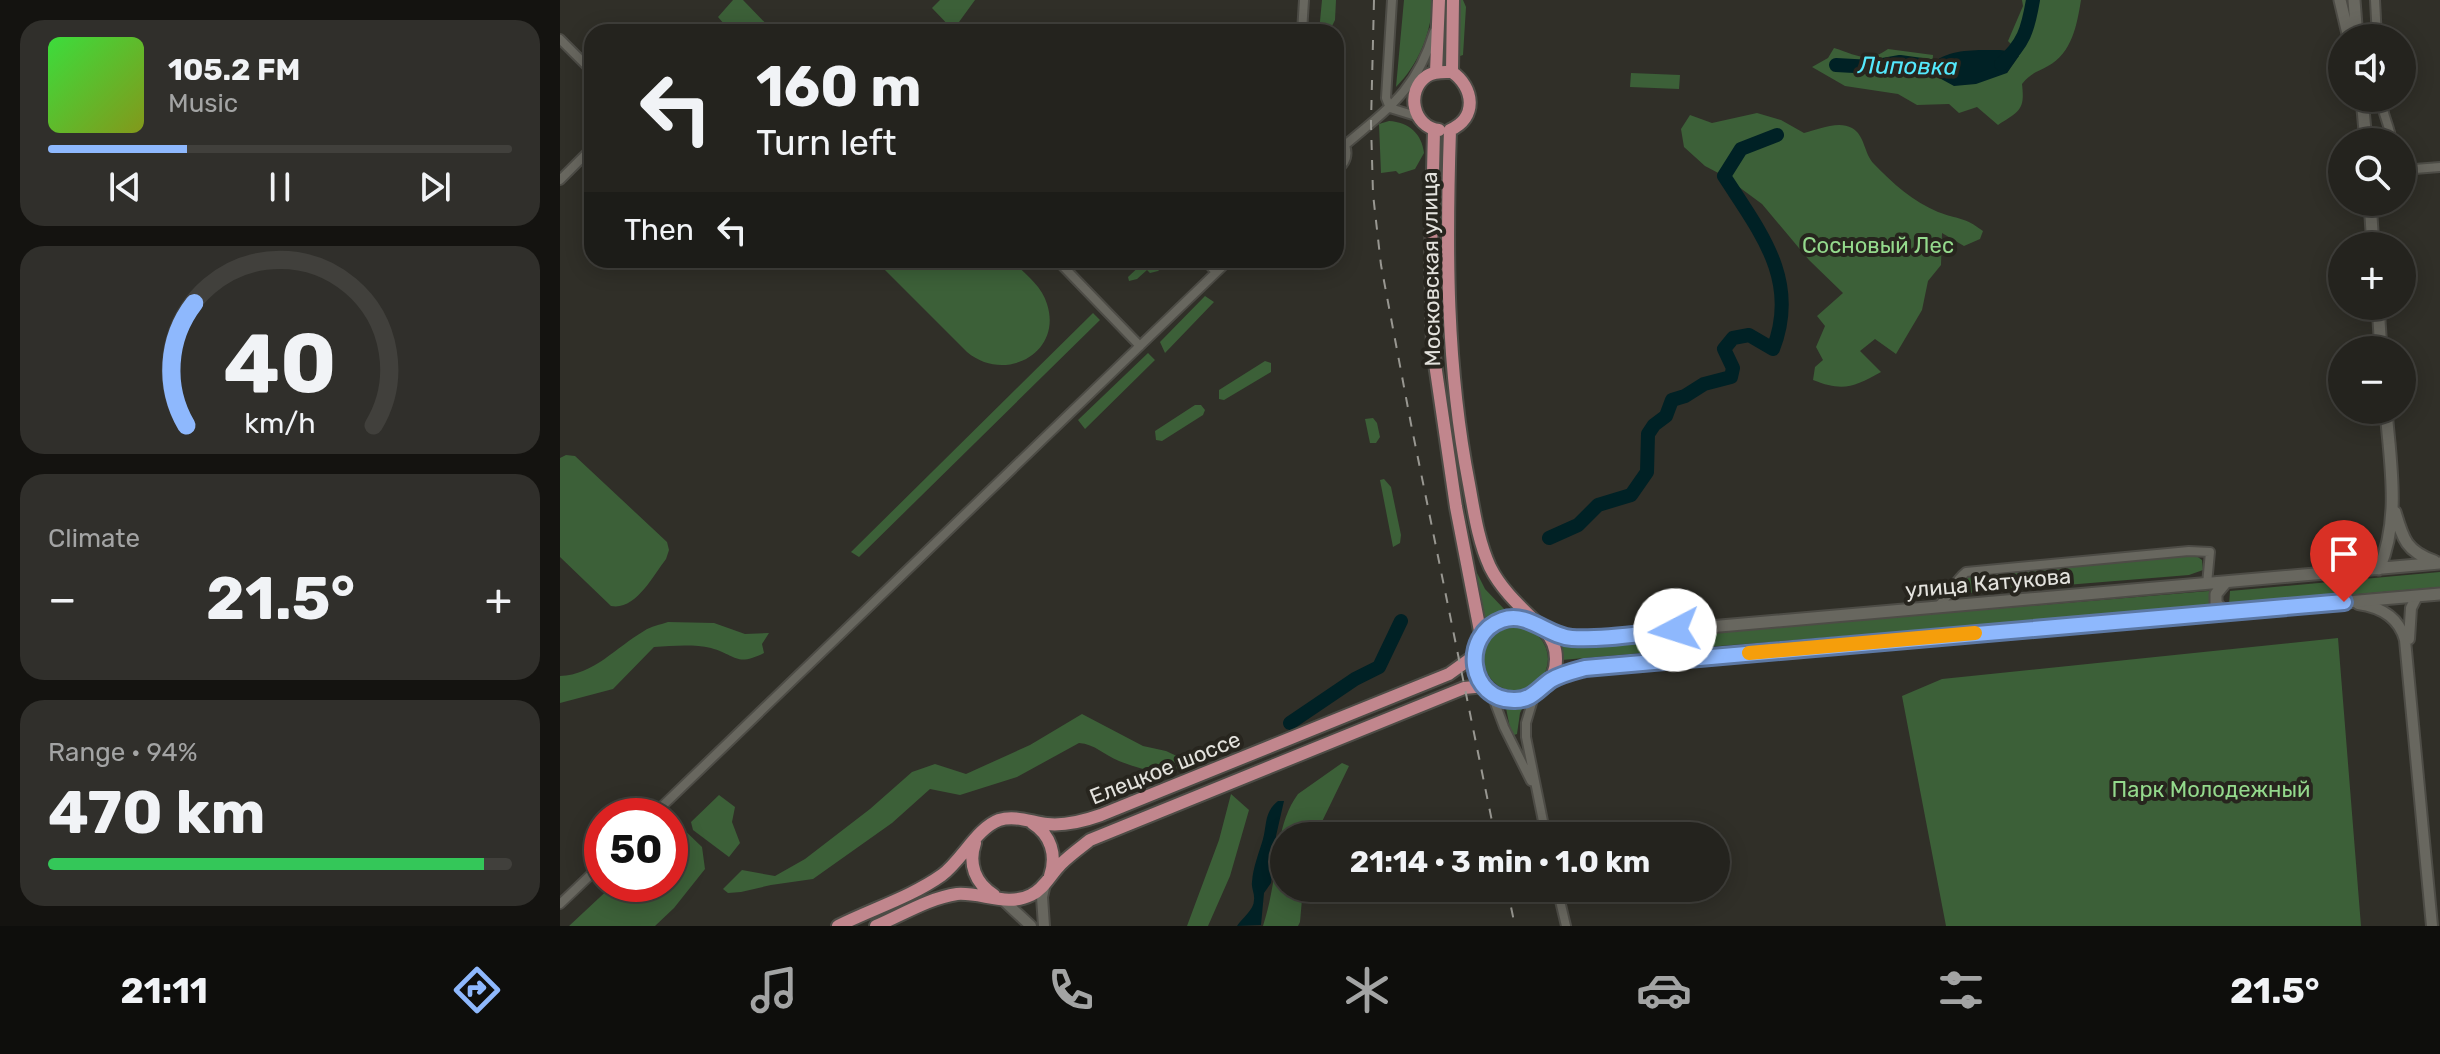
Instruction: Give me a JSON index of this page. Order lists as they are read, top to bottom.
{
  "streets": {
    "main road": ["Московская улица", "улица Катукова", "Елецкое шоссе"]
  },
  "crossings": [
    ["Московская улица", "улица Катукова"],
    ["Московская улица", "Елецкое шоссе"],
    ["улица Катукова", "Елецкое шоссе"]
  ],
  "water": ["Липовка"],
  "parks": ["Сосновый Лес", "Парк Молодежный"],
  "page": {
    "map_buttons": ["+", "−"],
    "turn": ["160 m", "Turn left"],
    "song": ["105.2 FM", "Music"],
    "then": "Then",
    "tile": [
      "Climate",
      ["Range · 94%", "470 km"]
    ],
    "heat": ["−", "21.5°", "+"],
    "limit": "50",
    "trip": "21:14 · 3 min · 1.0 km",
    "tabs": ["21:11", "21.5°"],
    "gauge": ["40", "km/h"]
  }
}
